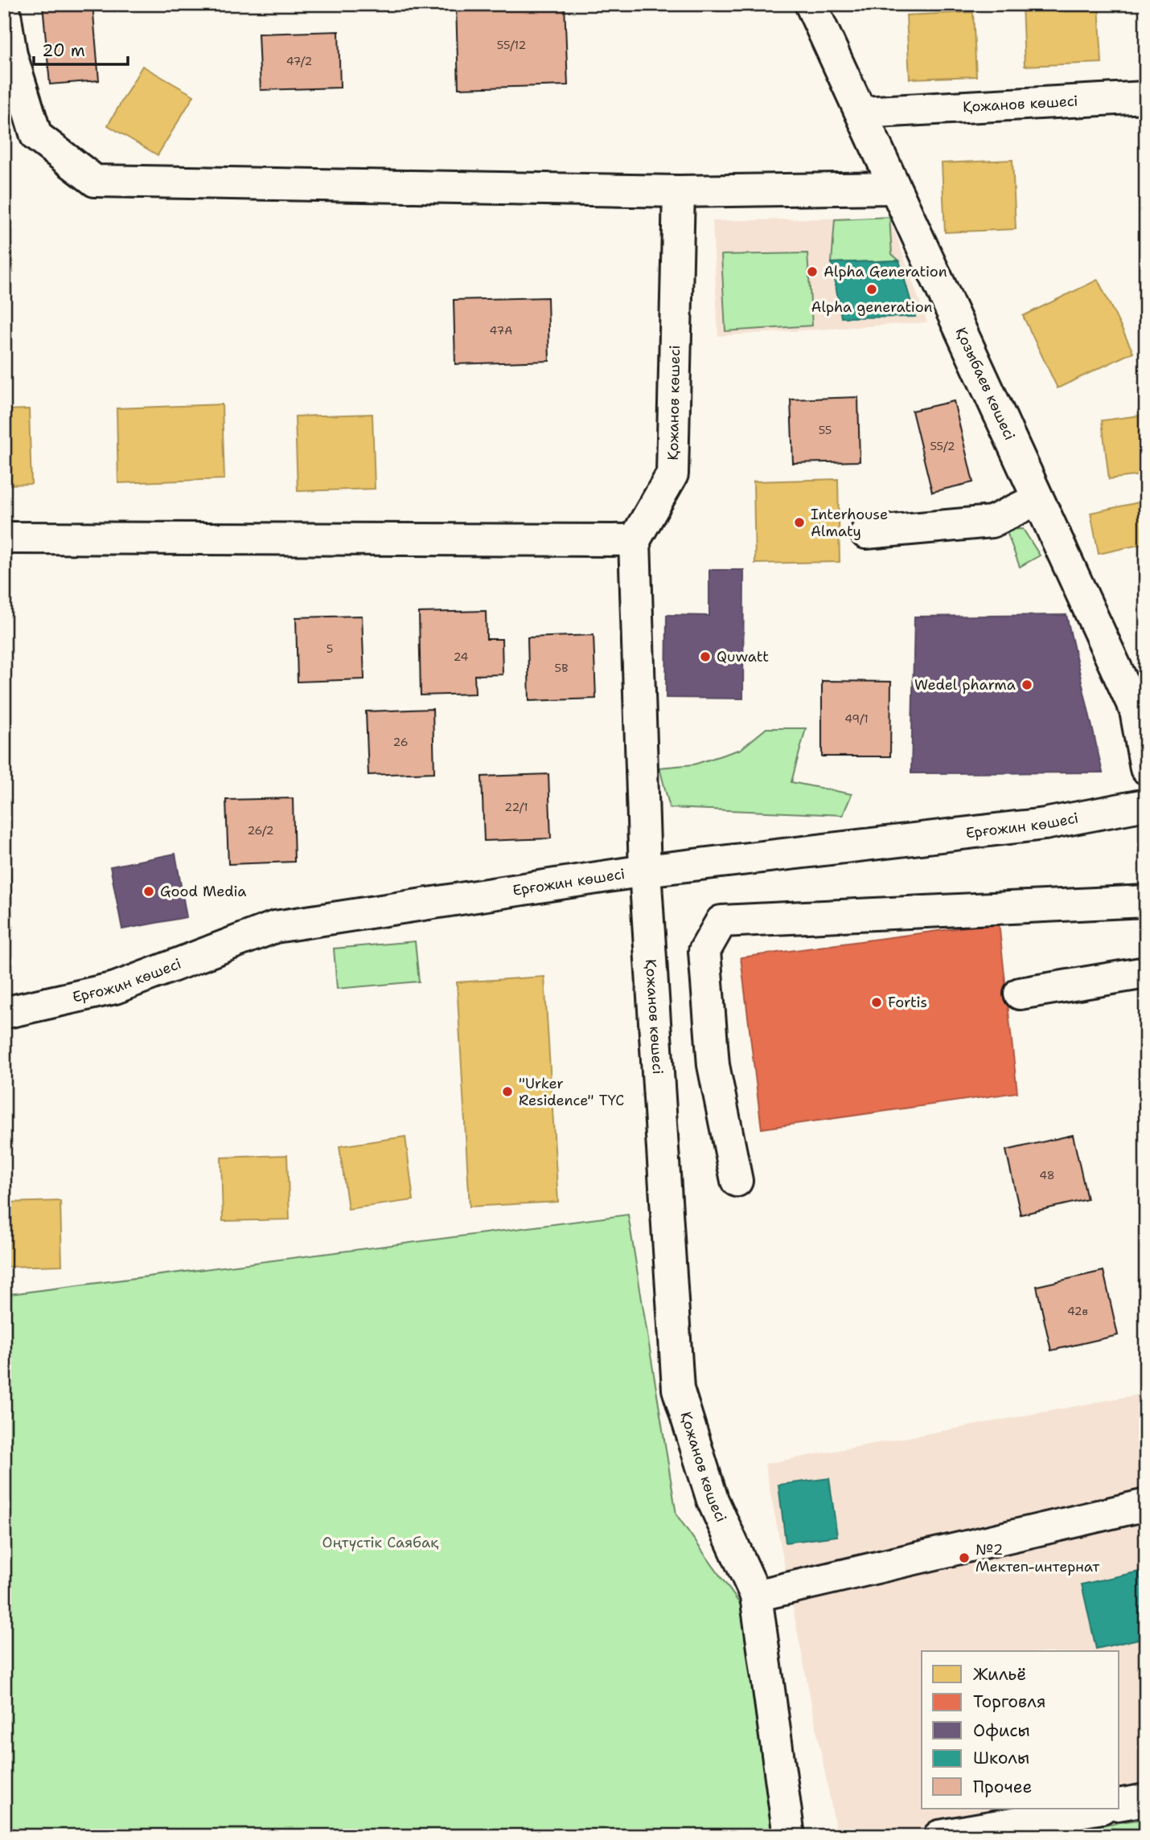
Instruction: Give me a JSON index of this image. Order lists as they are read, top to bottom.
{
  "streets": {
    "street": ["Қожанов көшесі", "Қозыбаев көшесі", "Ерғожин көшесі"]
  },
  "crossings": [
    ["Қожанов көшесі", "Қозыбаев көшесі"],
    ["Қожанов көшесі", "Ерғожин көшесі"]
  ],
  "parks": ["Оңтүстік Саябақ"],
  "places": [
    "Alpha Generation",
    "Alpha generation",
    "Interhouse Almaty",
    "Quwatt",
    "Wedel pharma",
    "Good Media",
    "Fortis",
    "\"Urker Residence\" ТҮС",
    "№2 Мектеп-интернат"
  ],
  "house_numbers": [
    "55/12",
    "47/2",
    "47А",
    "55",
    "55/2",
    "5",
    "24",
    "5В",
    "49/1",
    "26",
    "22/1",
    "26/2",
    "48",
    "42в"
  ],
  "legend": [
    "Жильё",
    "Торговля",
    "Офисы",
    "Школы",
    "Прочее"
  ],
  "scale_bar": "20 m"
}
